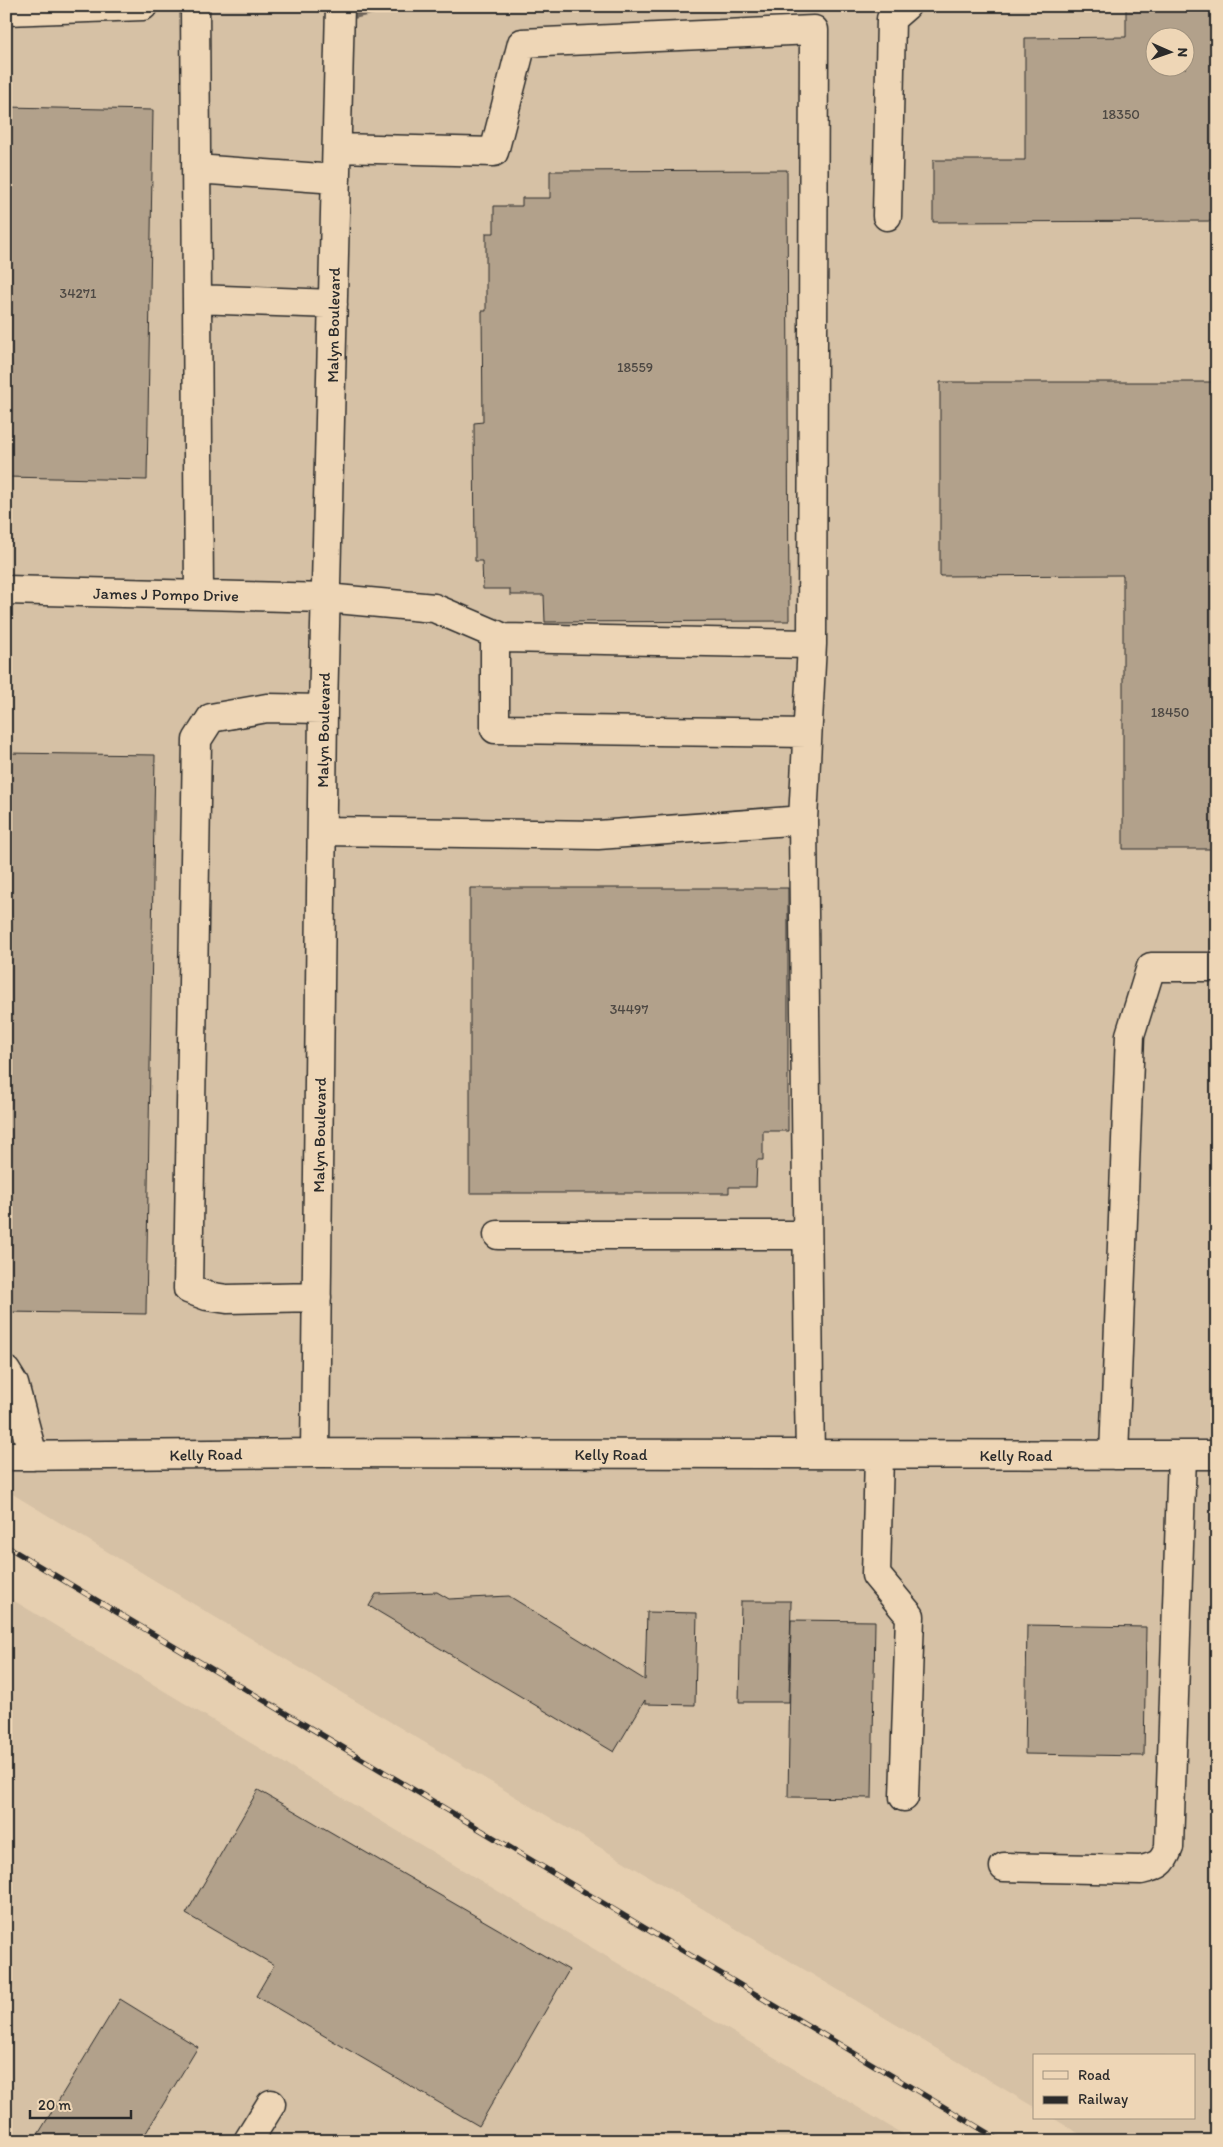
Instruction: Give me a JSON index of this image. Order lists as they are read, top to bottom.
{
  "streets": {
    "street": ["Malyn Boulevard", "James J Pompo Drive", "Kelly Road"]
  },
  "crossings": [
    ["Malyn Boulevard", "James J Pompo Drive"],
    ["Malyn Boulevard", "Kelly Road"]
  ],
  "house_numbers": [
    "18350",
    "34271",
    "18559",
    "18450",
    "34497"
  ],
  "legend": ["Road", "Railway"],
  "scale_bar": "20 m",
  "north": "right"
}
